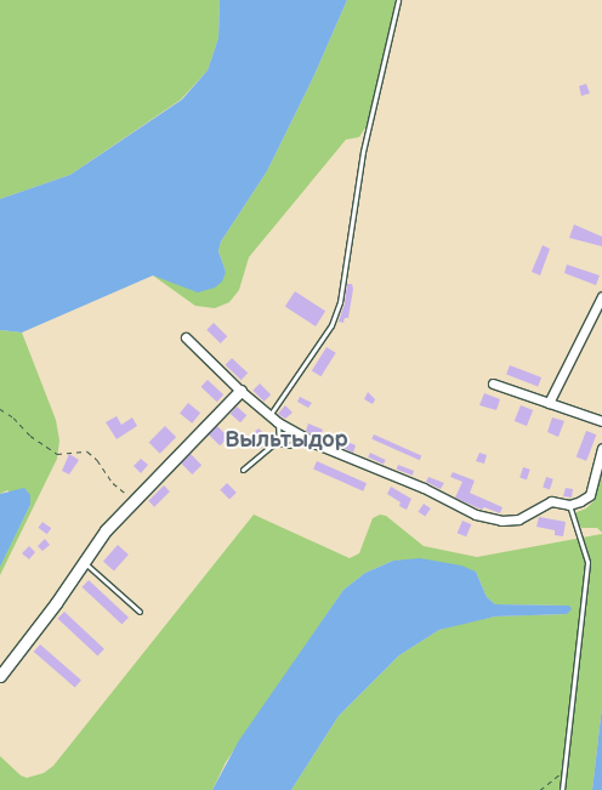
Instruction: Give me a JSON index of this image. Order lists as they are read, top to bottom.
{
  "districts": ["Выльтыдор"]
}
